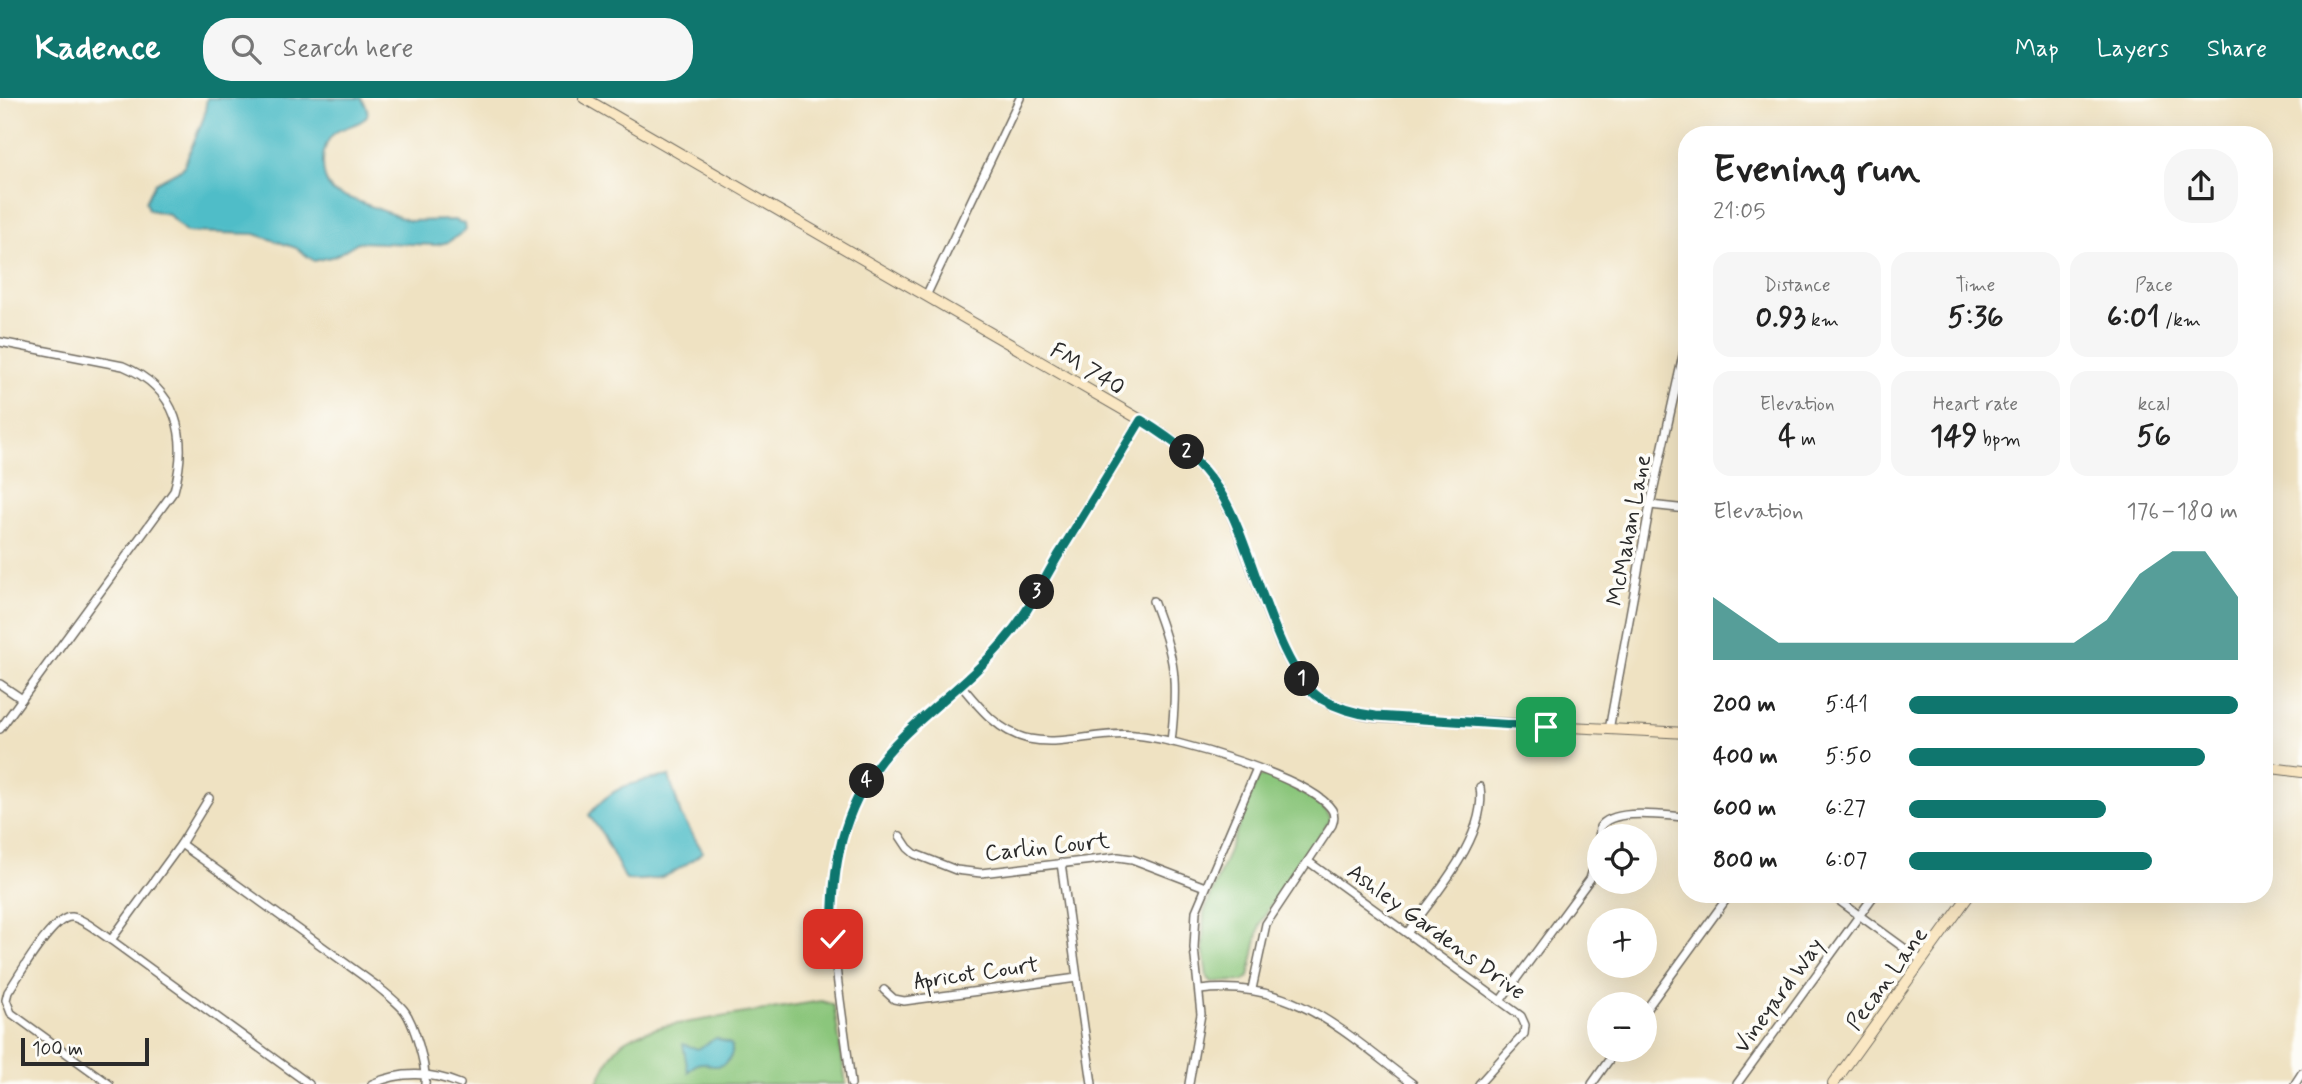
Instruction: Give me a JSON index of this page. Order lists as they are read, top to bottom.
{
  "streets": {
    "main road": ["FM 740", "Pecan Lane"],
    "street": [
      "McMahan Lane",
      "Carlin Court",
      "Ashley Gardens Drive",
      "Apricot Court",
      "Vineyard Way"
    ]
  },
  "crossings": [
    ["FM 740", "McMahan Lane"]
  ],
  "scale_bar": "100 m",
  "page": {
    "header": "Kadence",
    "search": "Search here",
    "nav": ["Map", "Layers", "Share"],
    "heading": ["Evening run", "21:05"],
    "stats": [
      ["Distance", "0.93 km"],
      ["Time", "5:36"],
      ["Pace", "6:01 /km"],
      ["Elevation", "4 m"],
      ["Heart rate", "149 bpm"],
      ["kcal", "56"]
    ],
    "pins": [
      "2",
      "3",
      "1",
      "4"
    ],
    "chart": ["Elevation", "176–180 m"],
    "list": [
      {
        "name": "200 m",
        "note": "5:41"
      },
      {
        "name": "400 m",
        "note": "5:50"
      },
      {
        "name": "600 m",
        "note": "6:27"
      },
      {
        "name": "800 m",
        "note": "6:07"
      }
    ],
    "map_buttons": ["+", "−"],
    "scale": "100 m"
  }
}
